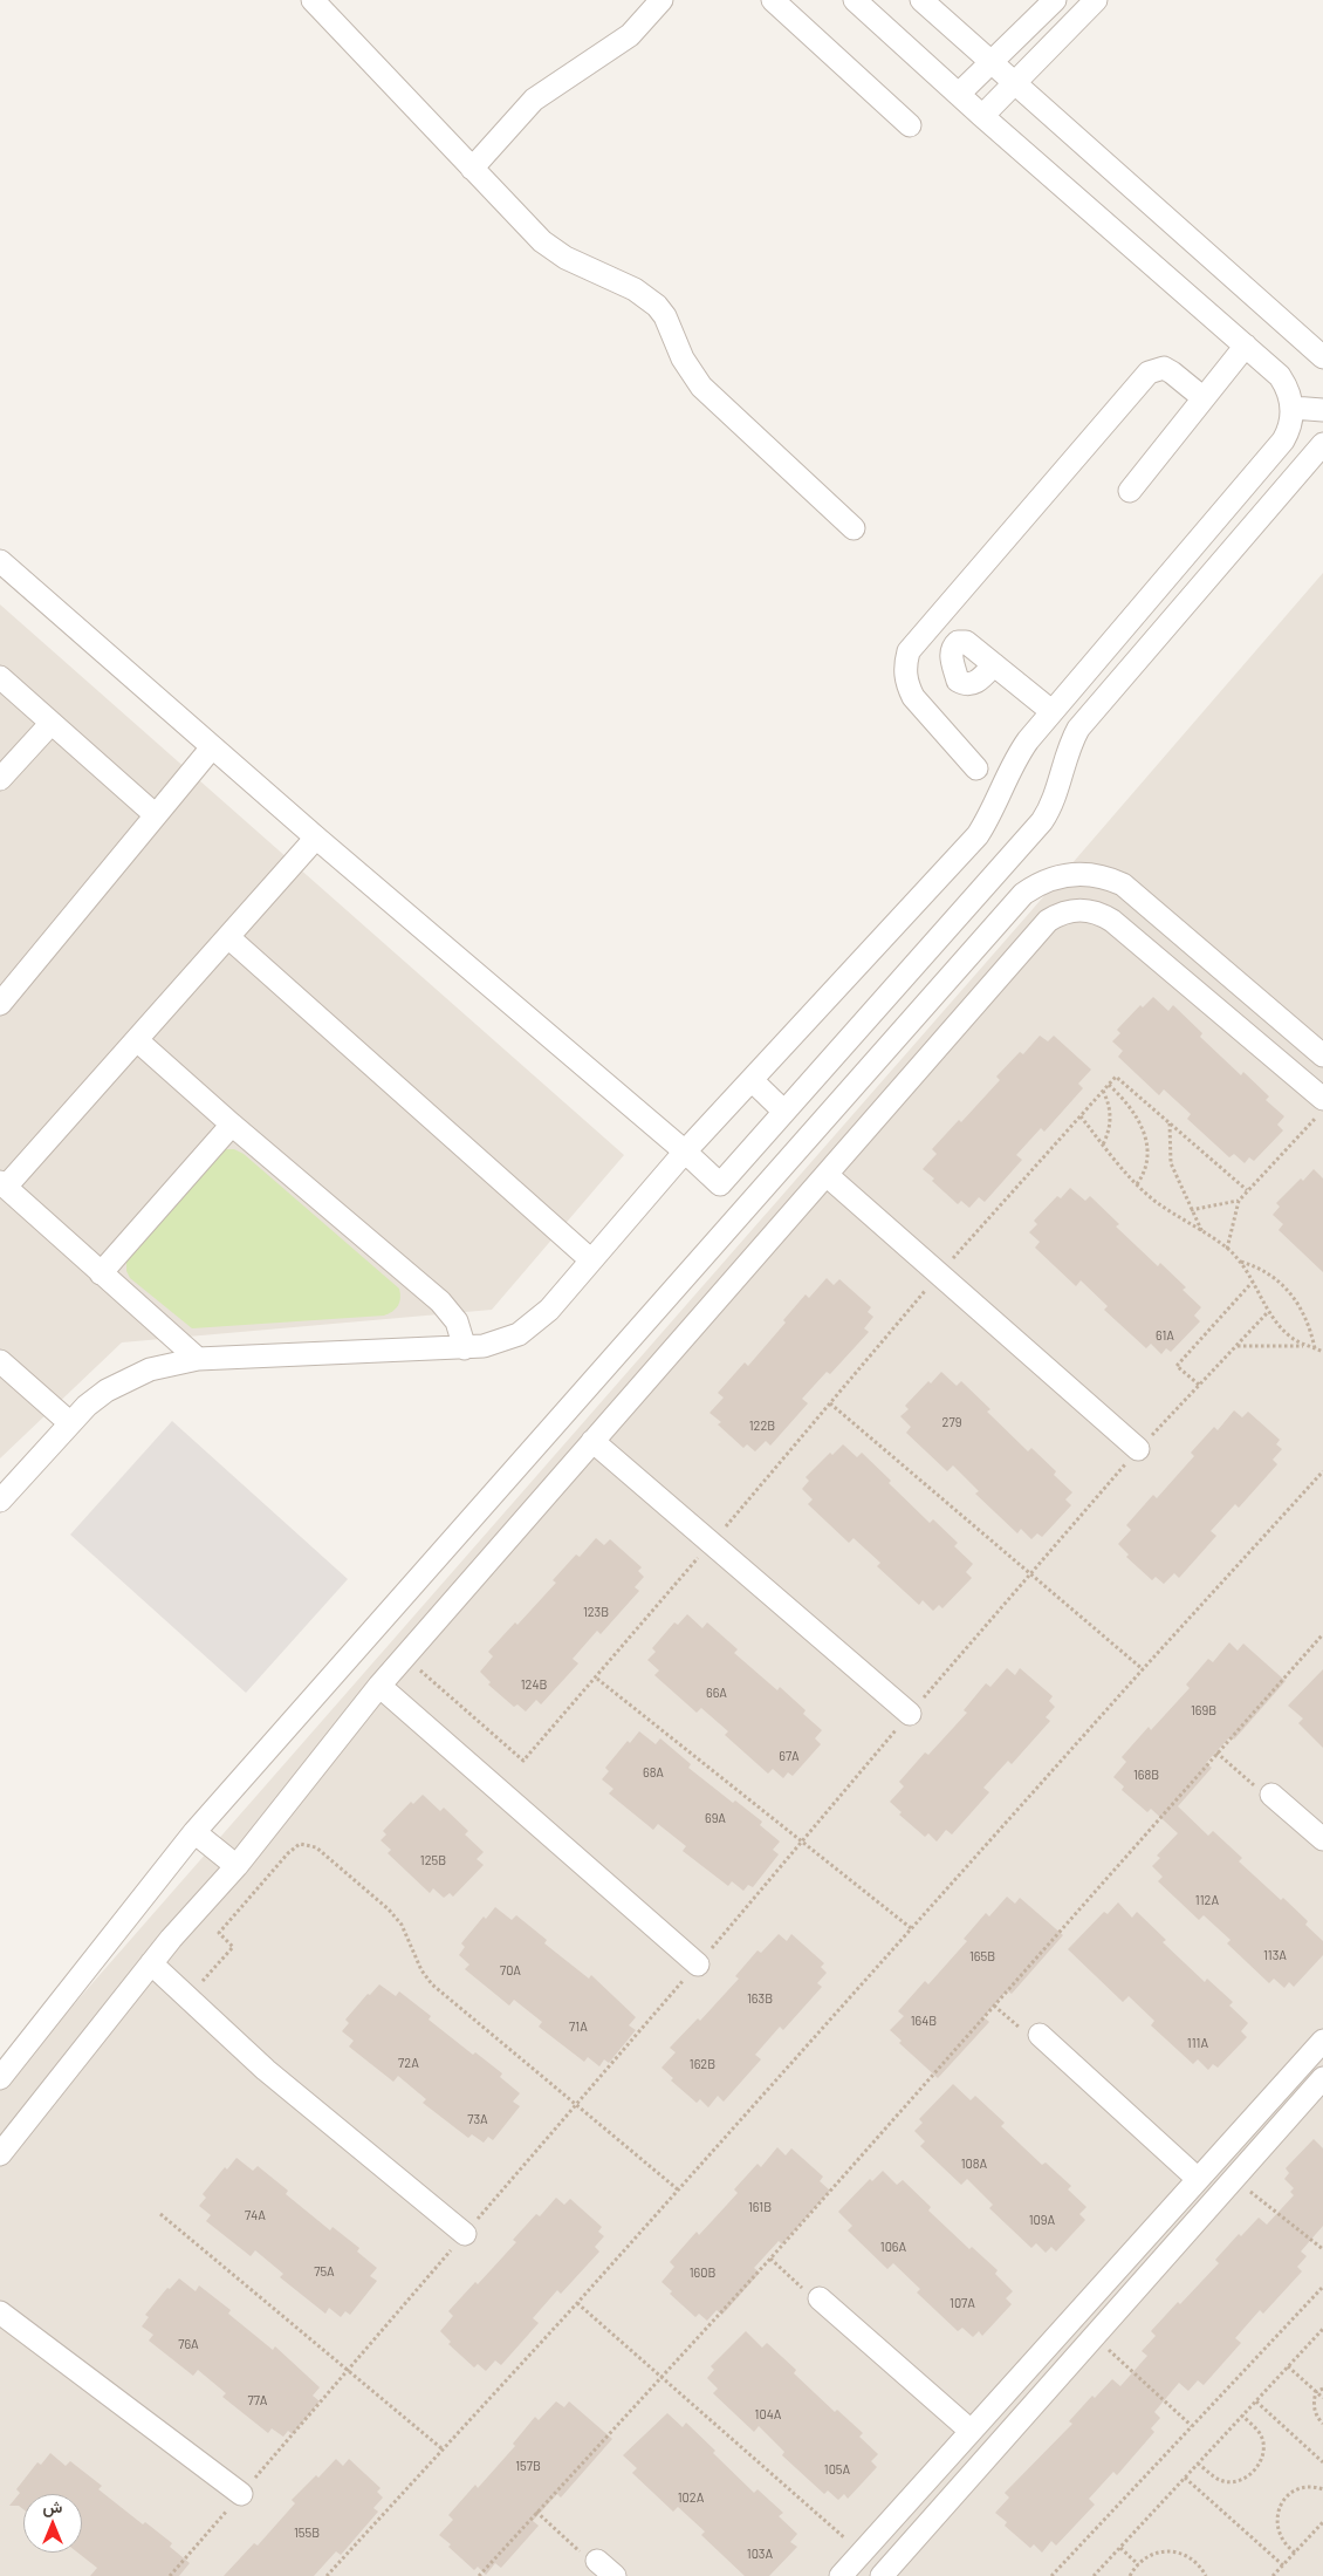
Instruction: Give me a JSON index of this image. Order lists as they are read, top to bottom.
{
  "house_numbers": [
    "61A",
    "279",
    "122B",
    "123B",
    "124B",
    "66A",
    "169B",
    "67A",
    "68A",
    "168B",
    "69A",
    "125B",
    "112A",
    "113A",
    "165B",
    "70A",
    "163B",
    "164B",
    "71A",
    "111A",
    "72A",
    "162B",
    "73A",
    "108A",
    "161B",
    "74A",
    "109A",
    "106A",
    "75A",
    "160B",
    "107A",
    "76A",
    "77A",
    "104A",
    "157B",
    "105A",
    "102A",
    "155B",
    "103A"
  ],
  "north": "top"
}
